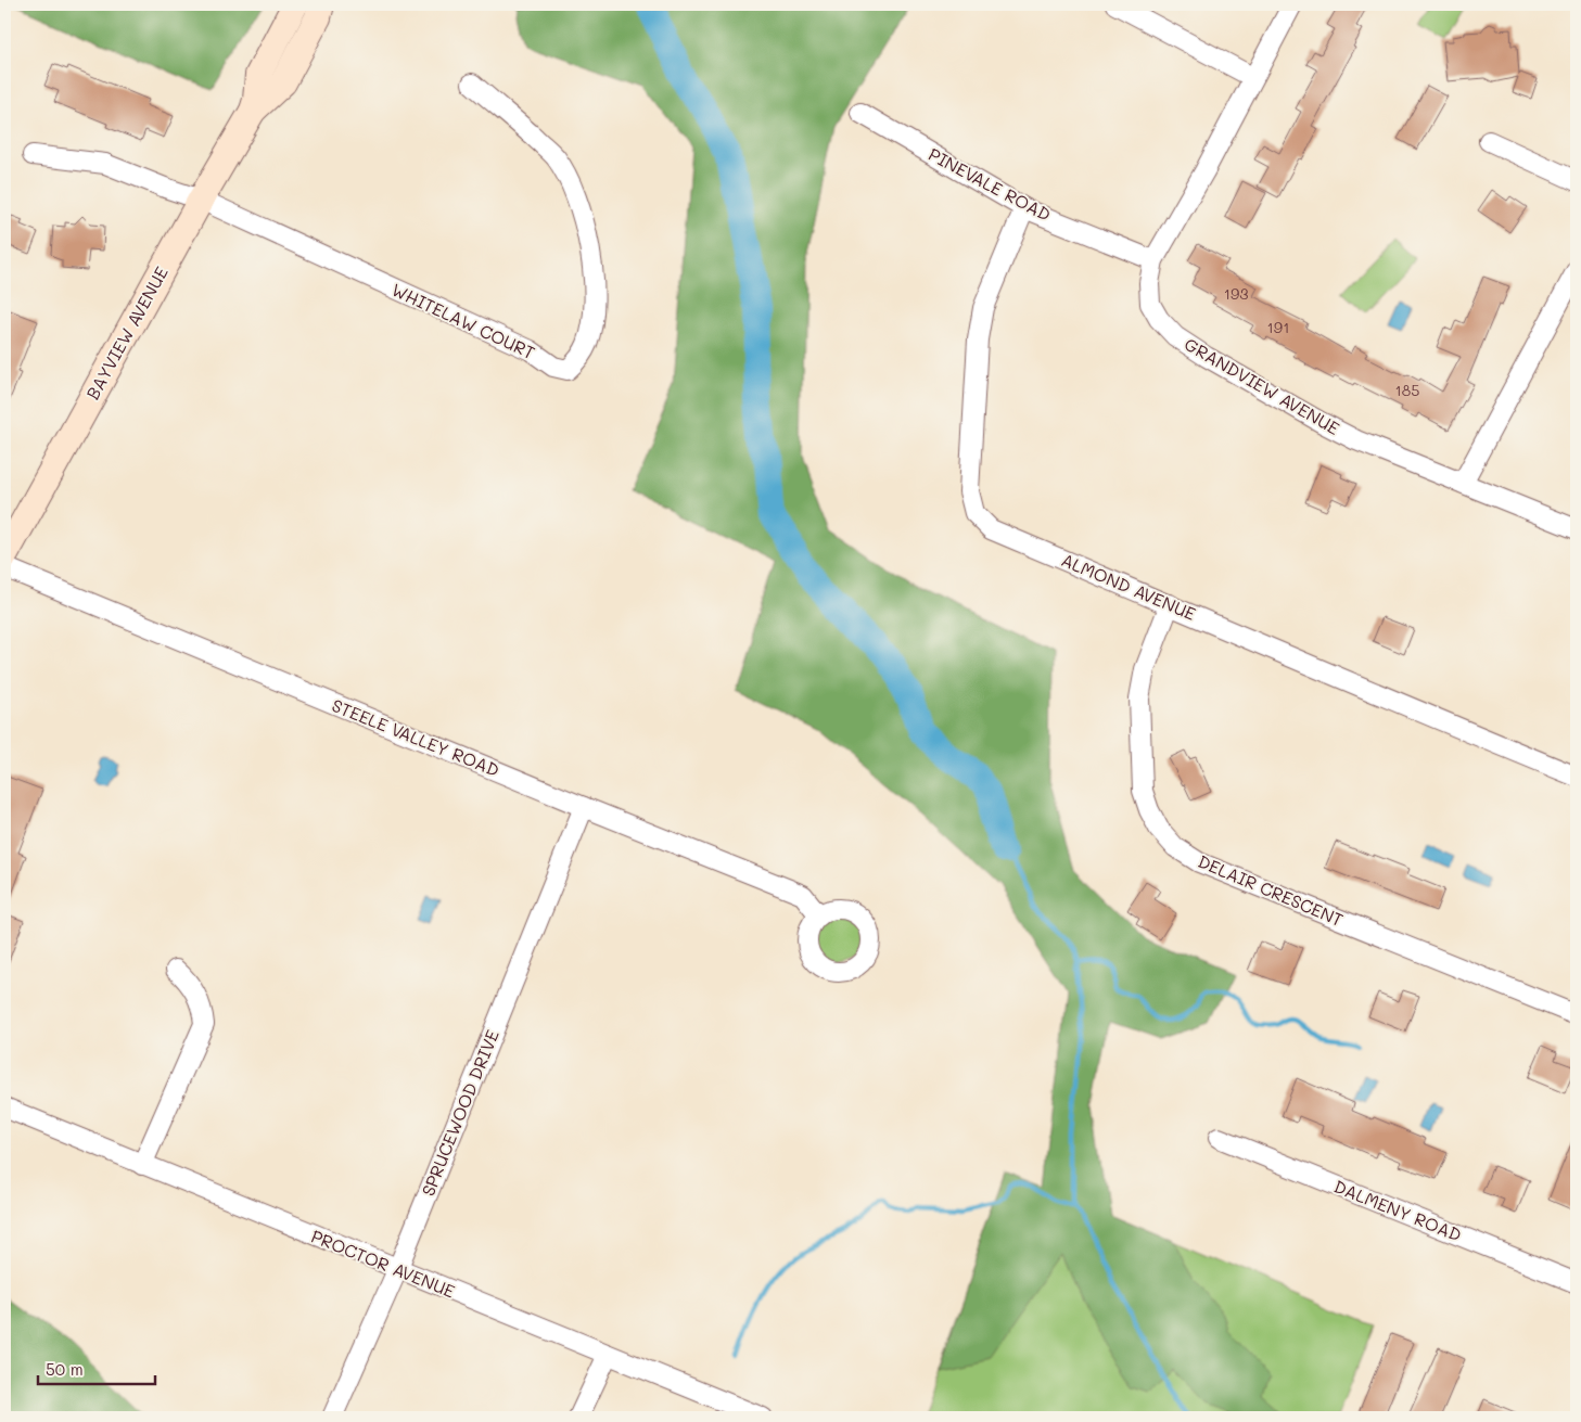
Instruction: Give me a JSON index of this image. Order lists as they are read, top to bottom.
{
  "streets": {
    "main road": ["BAYVIEW AVENUE"],
    "street": [
      "PINEVALE ROAD",
      "WHITELAW COURT",
      "GRANDVIEW AVENUE",
      "ALMOND AVENUE",
      "STEELE VALLEY ROAD",
      "DELAIR CRESCENT",
      "SPRUCEWOOD DRIVE",
      "DALMENY ROAD",
      "PROCTOR AVENUE"
    ]
  },
  "crossings": [
    ["PINEVALE ROAD", "GRANDVIEW AVENUE"],
    ["PINEVALE ROAD", "ALMOND AVENUE"],
    ["WHITELAW COURT", "BAYVIEW AVENUE"],
    ["ALMOND AVENUE", "DELAIR CRESCENT"],
    ["STEELE VALLEY ROAD", "SPRUCEWOOD DRIVE"],
    ["SPRUCEWOOD DRIVE", "PROCTOR AVENUE"]
  ],
  "house_numbers": ["193", "191", "185"],
  "scale_bar": "50 m"
}
